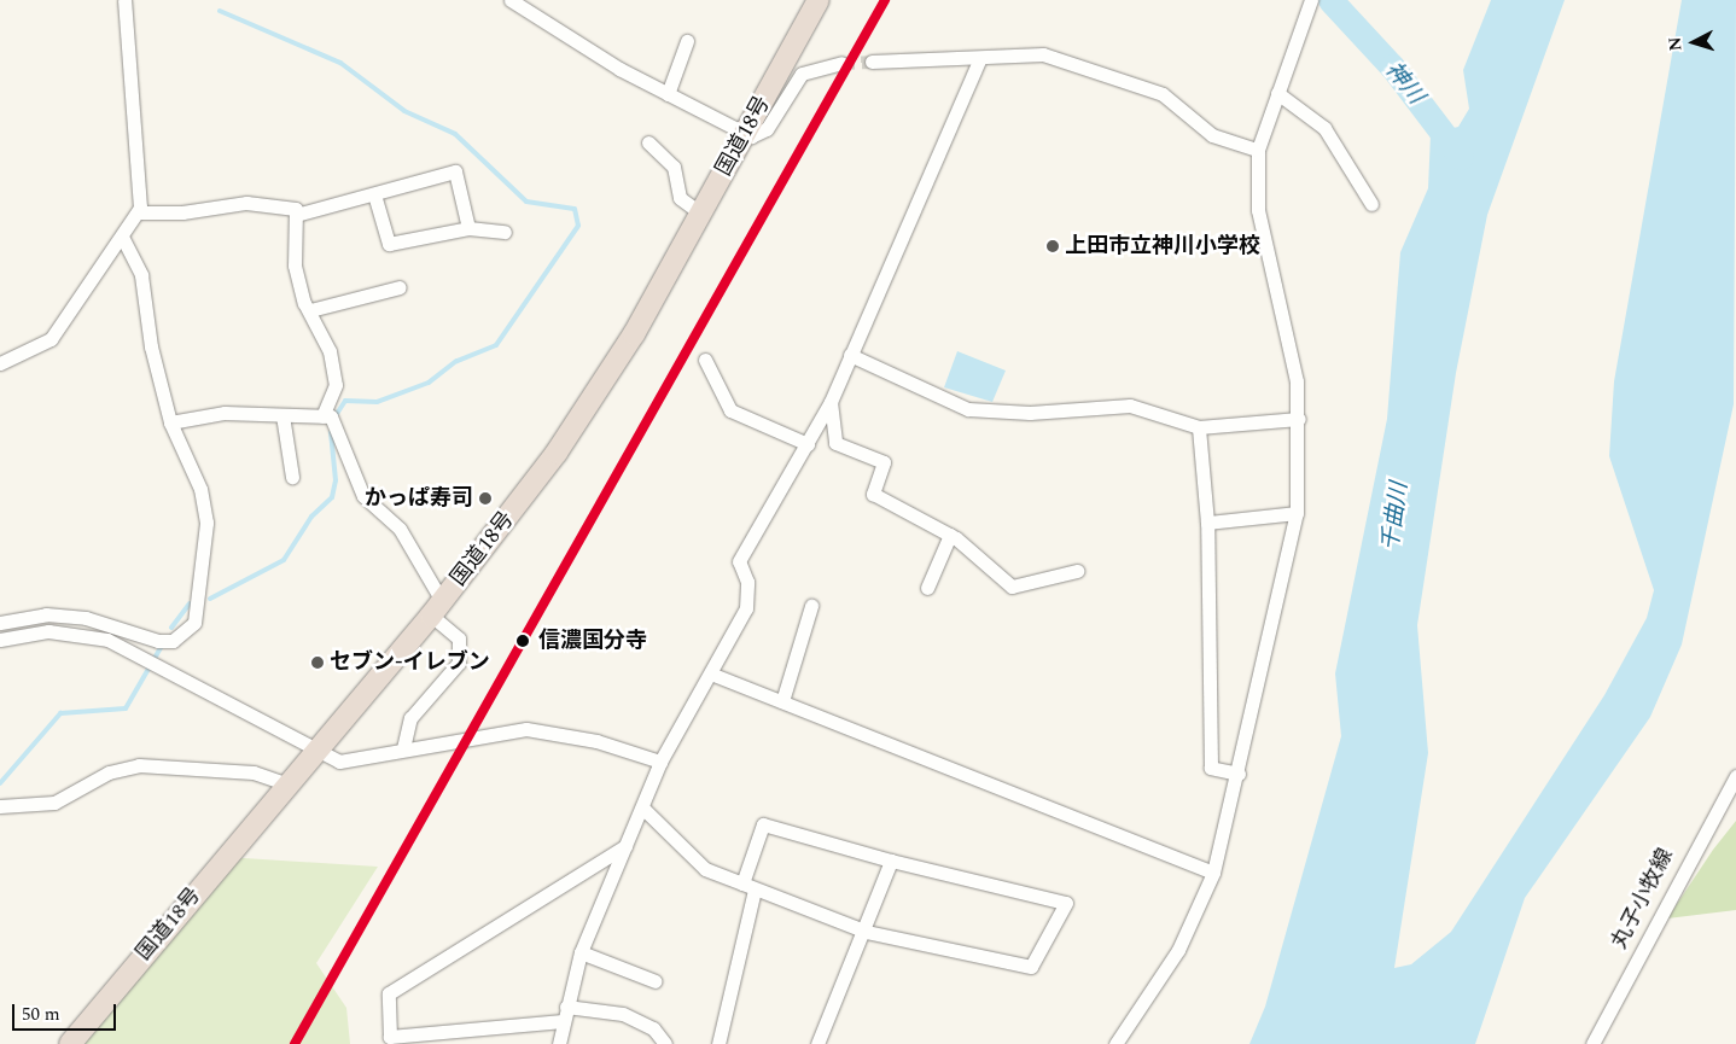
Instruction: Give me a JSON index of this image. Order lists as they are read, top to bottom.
{
  "streets": {
    "highway": ["国道18号"],
    "street": ["丸子小牧線"]
  },
  "water": ["神川", "千曲川"],
  "places": [
    "上田市立神川小学校",
    "かっぱ寿司",
    "信濃国分寺",
    "セブン-イレブン"
  ],
  "scale_bar": "50 m",
  "north": "left"
}
